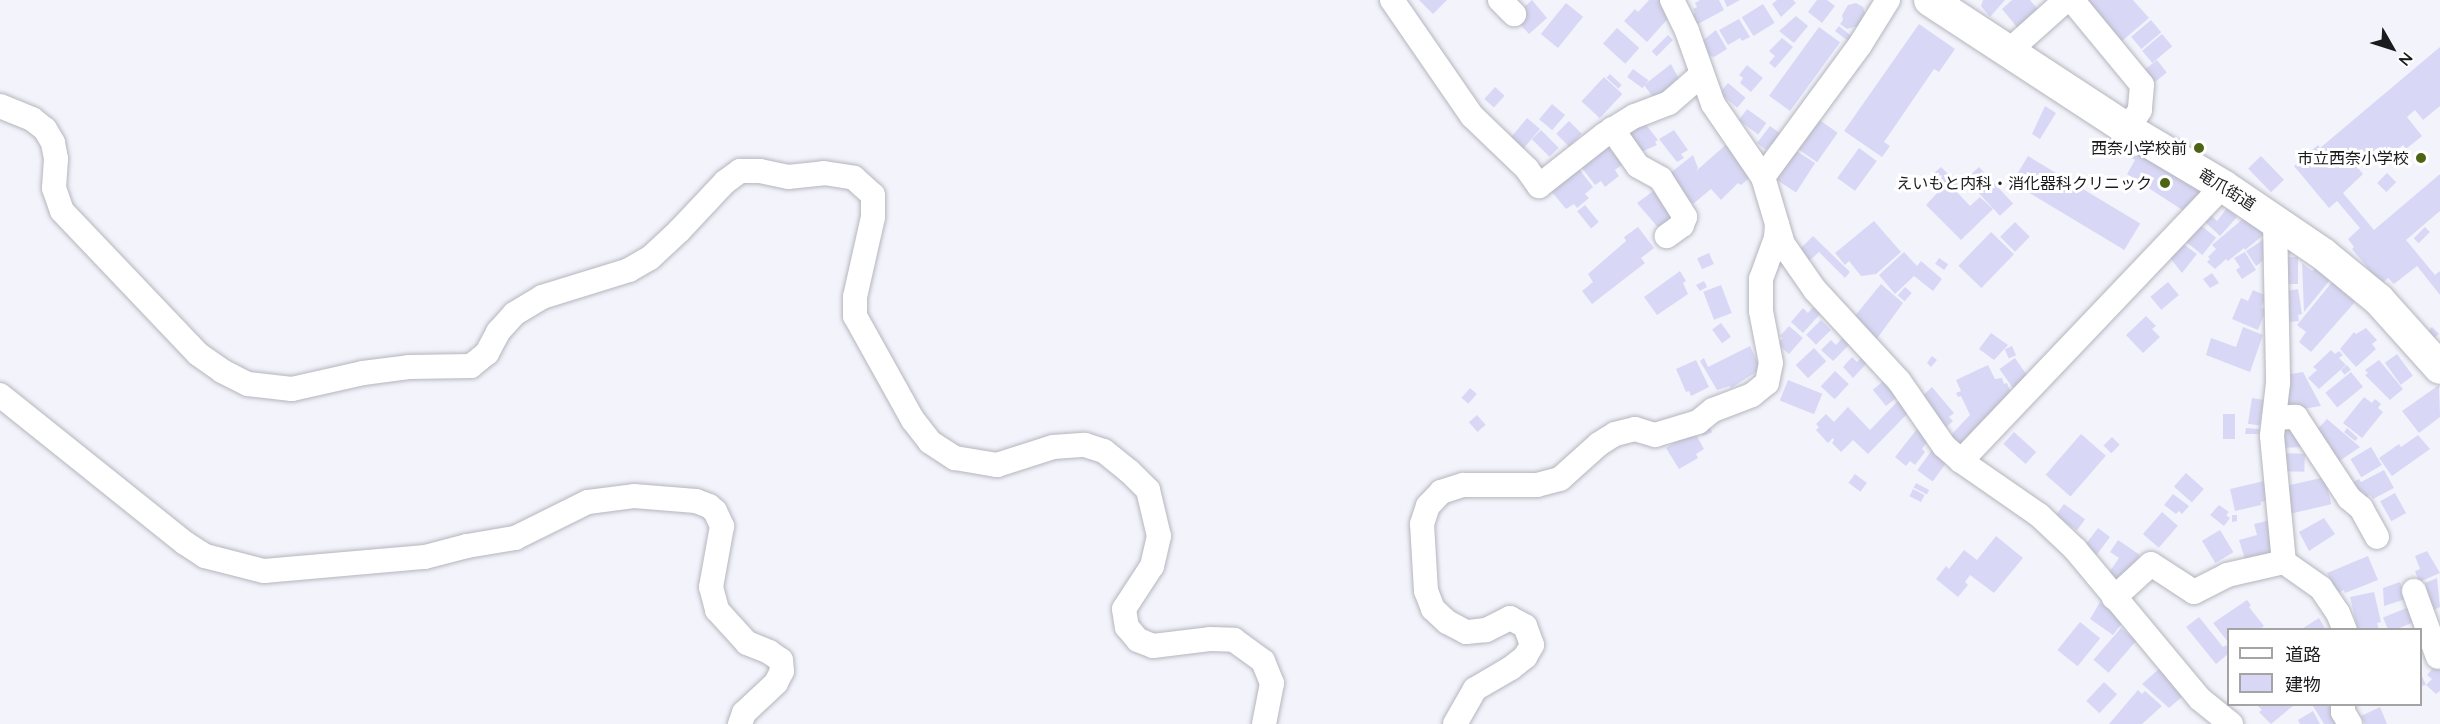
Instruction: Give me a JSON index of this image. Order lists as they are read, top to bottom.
{
  "streets": {
    "main road": ["竜爪街道"]
  },
  "places": ["西奈小学校前", "市立西奈小学校", "えいもと内科・消化器科クリニック"],
  "legend": ["道路", "建物"],
  "north": "bottom right"
}
